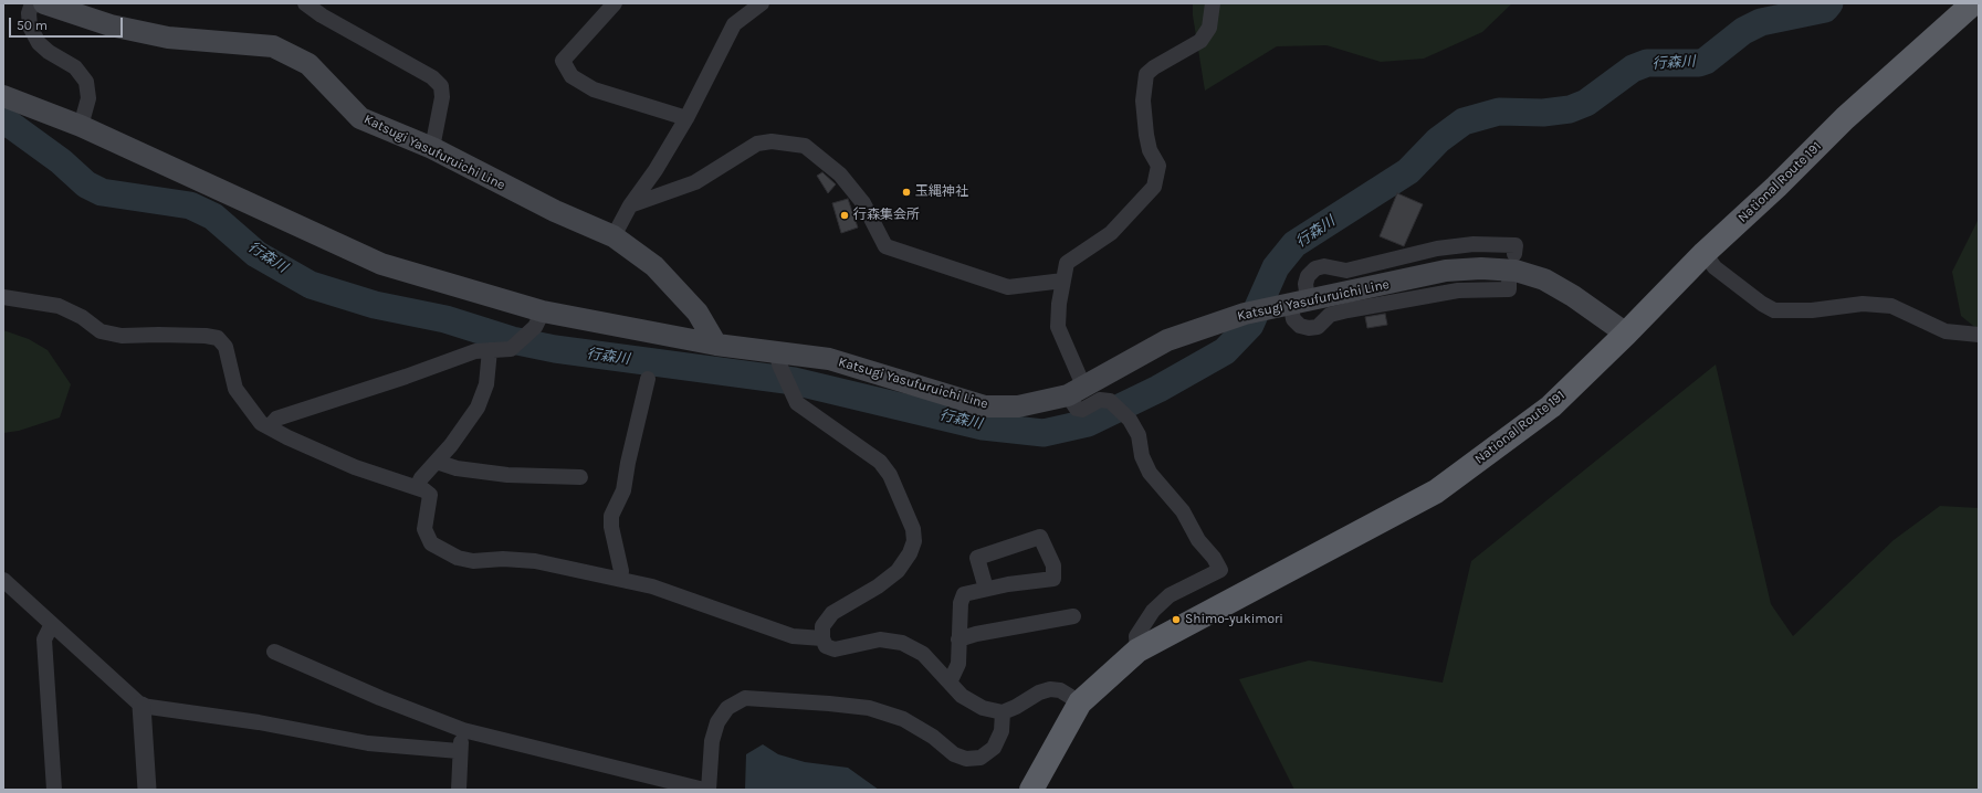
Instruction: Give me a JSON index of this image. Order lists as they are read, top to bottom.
{
  "streets": {
    "highway": ["National Route 191"],
    "main road": ["Katsugi Yasufuruichi Line"]
  },
  "crossings": [
    ["Katsugi Yasufuruichi Line", "National Route 191"]
  ],
  "water": ["行森川"],
  "places": ["玉縄神社", "行森集会所", "Shimo-yukimori"],
  "scale_bar": "50 m"
}
